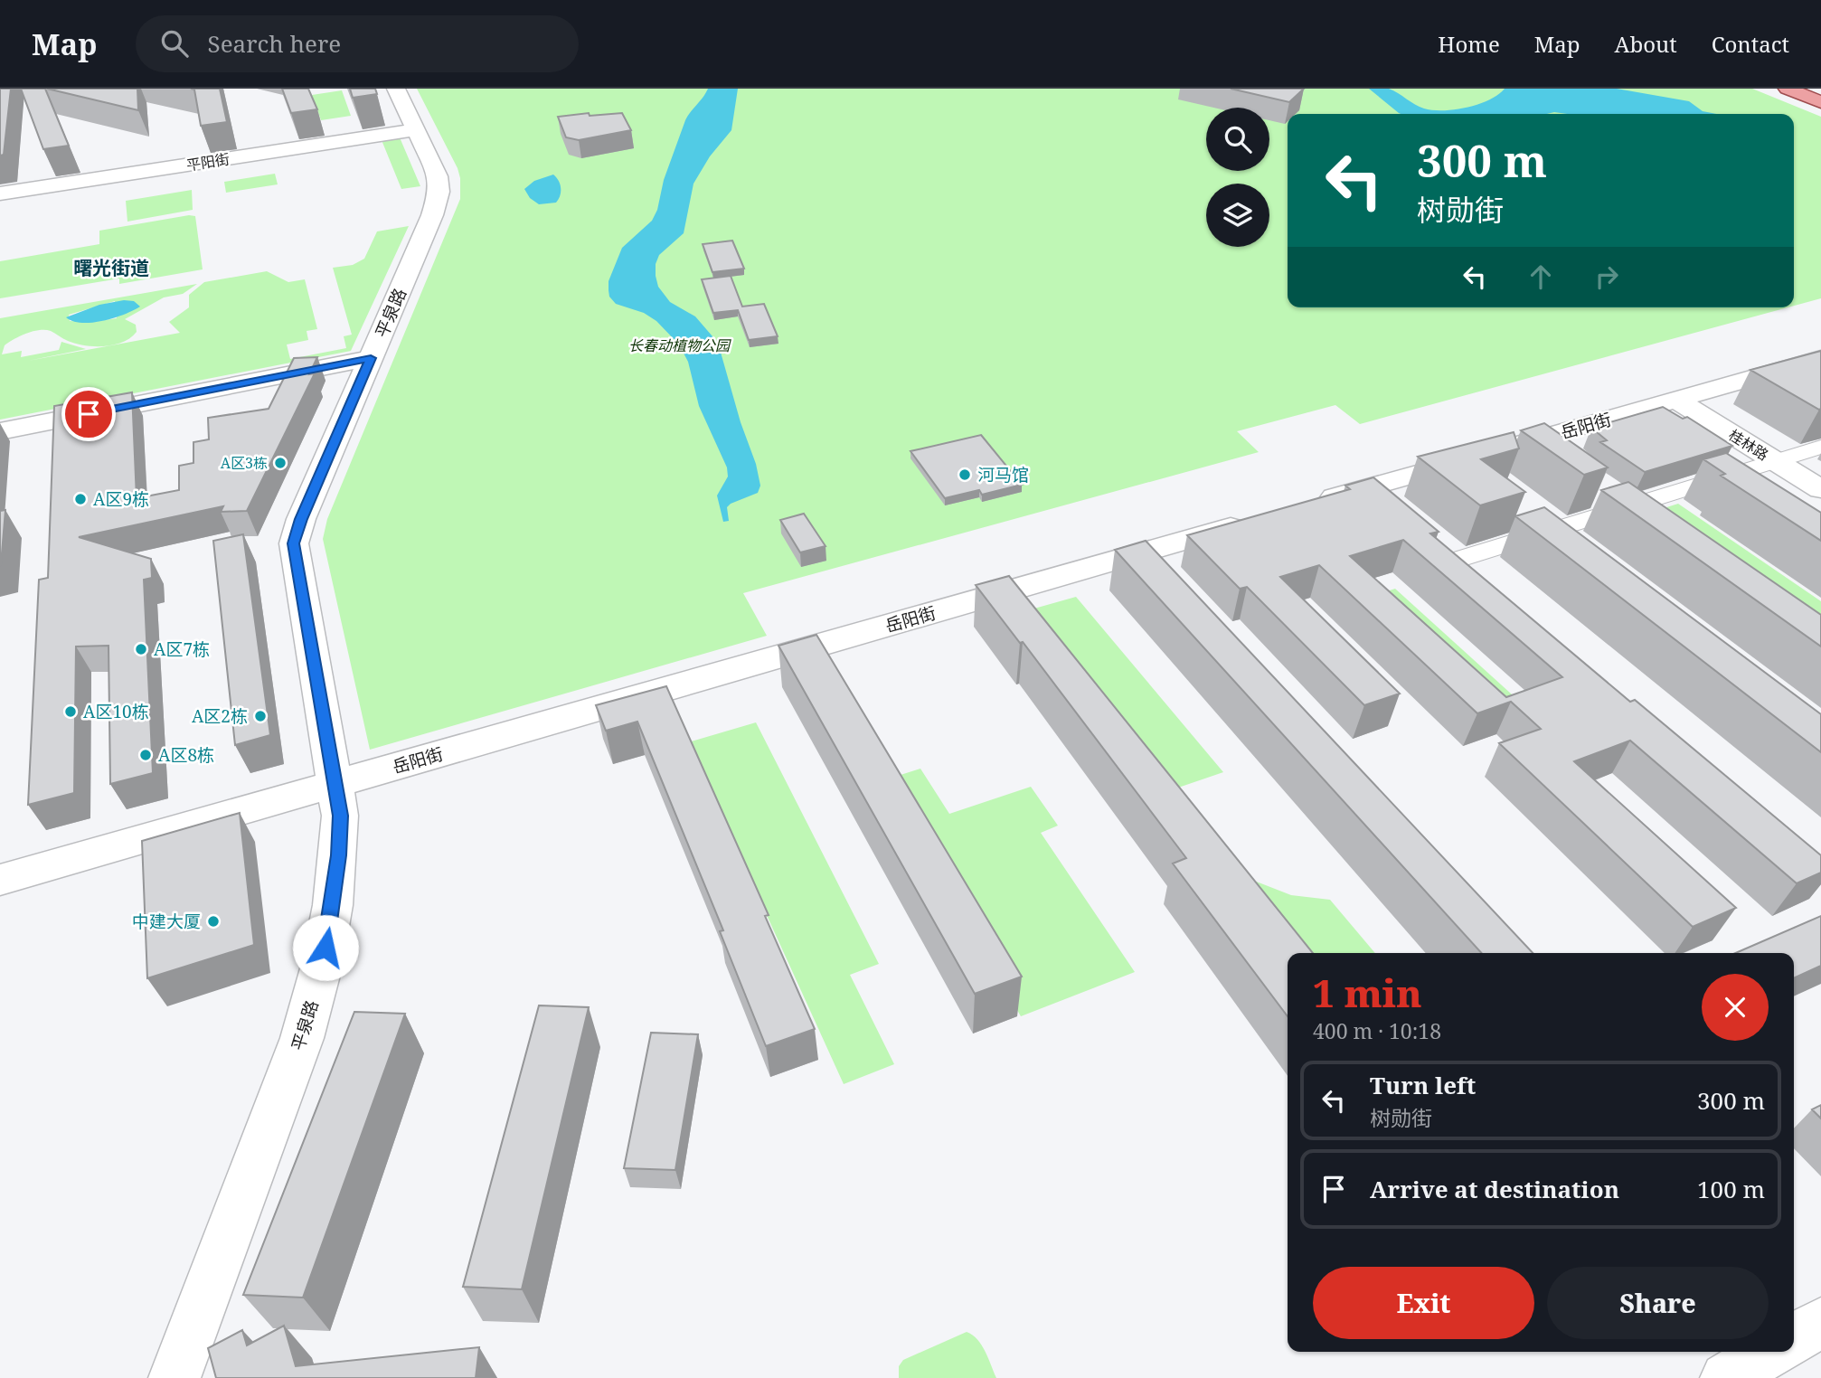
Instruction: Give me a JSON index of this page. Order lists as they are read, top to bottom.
{
  "streets": {
    "street": [
      "平阳街",
      "平泉路",
      "岳阳街",
      "桂林路"
    ]
  },
  "crossings": [
    ["平阳街", "平泉路"],
    ["平泉路", "岳阳街"],
    ["岳阳街", "桂林路"]
  ],
  "districts": ["曙光街道"],
  "parks": ["长春动植物公园"],
  "places": [
    "A区3栋",
    "河马馆",
    "A区9栋",
    "A区7栋",
    "A区10栋",
    "A区2栋",
    "A区8栋",
    "中建大厦"
  ],
  "page": {
    "header": "Map",
    "search": "Search here",
    "nav": [
      "Home",
      "Map",
      "About",
      "Contact"
    ],
    "turn": ["300 m", "树勋街"],
    "heading": ["1 min", "400 m · 10:18"],
    "list": [
      {
        "name": "Turn left",
        "note": "树勋街",
        "value": "300 m"
      },
      {
        "name": "Arrive at destination",
        "value": "100 m"
      }
    ],
    "buttons": ["Exit", "Share"]
  }
}
